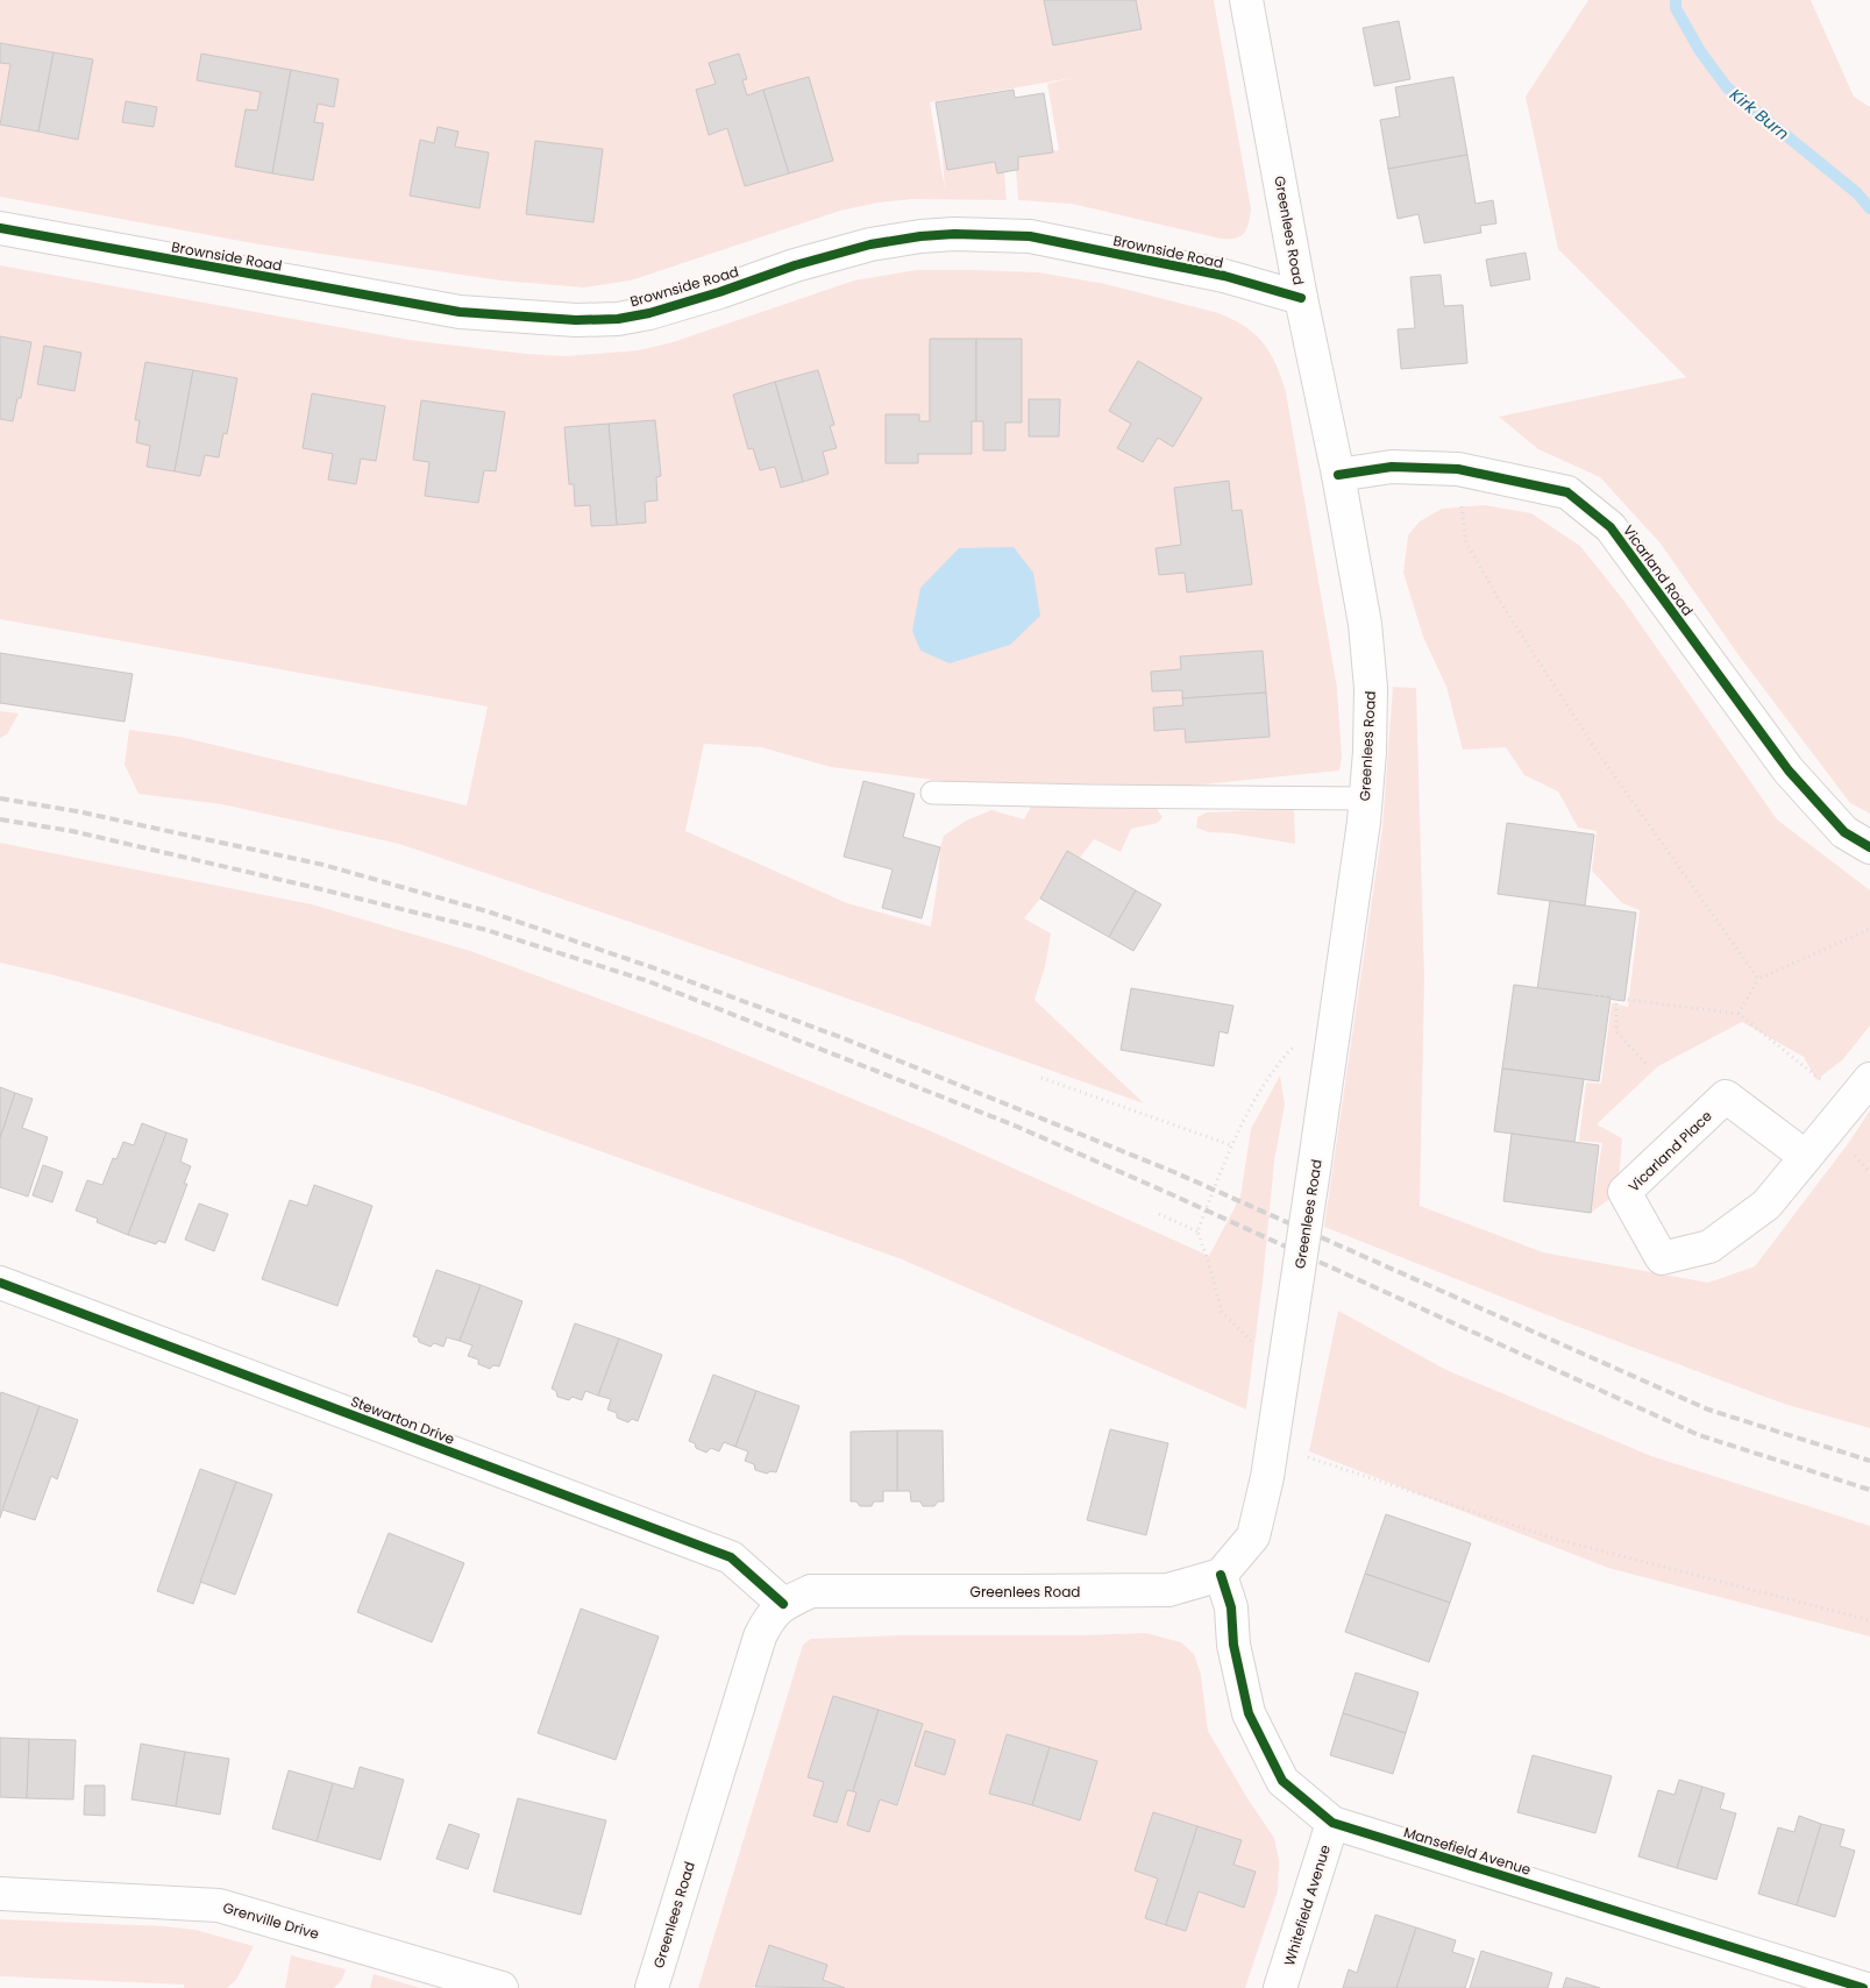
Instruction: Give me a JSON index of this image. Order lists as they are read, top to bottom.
{
  "streets": {
    "street": [
      "Greenlees Road",
      "Brownside Road",
      "Vicarland Road",
      "Vicarland Place",
      "Stewarton Drive",
      "Mansefield Avenue",
      "Whitefield Avenue",
      "Grenville Drive"
    ]
  },
  "crossings": [
    ["Greenlees Road", "Brownside Road"],
    ["Greenlees Road", "Vicarland Road"],
    ["Greenlees Road", "Stewarton Drive"],
    ["Greenlees Road", "Mansefield Avenue"],
    ["Mansefield Avenue", "Whitefield Avenue"]
  ],
  "water": ["Kirk Burn"]
}
